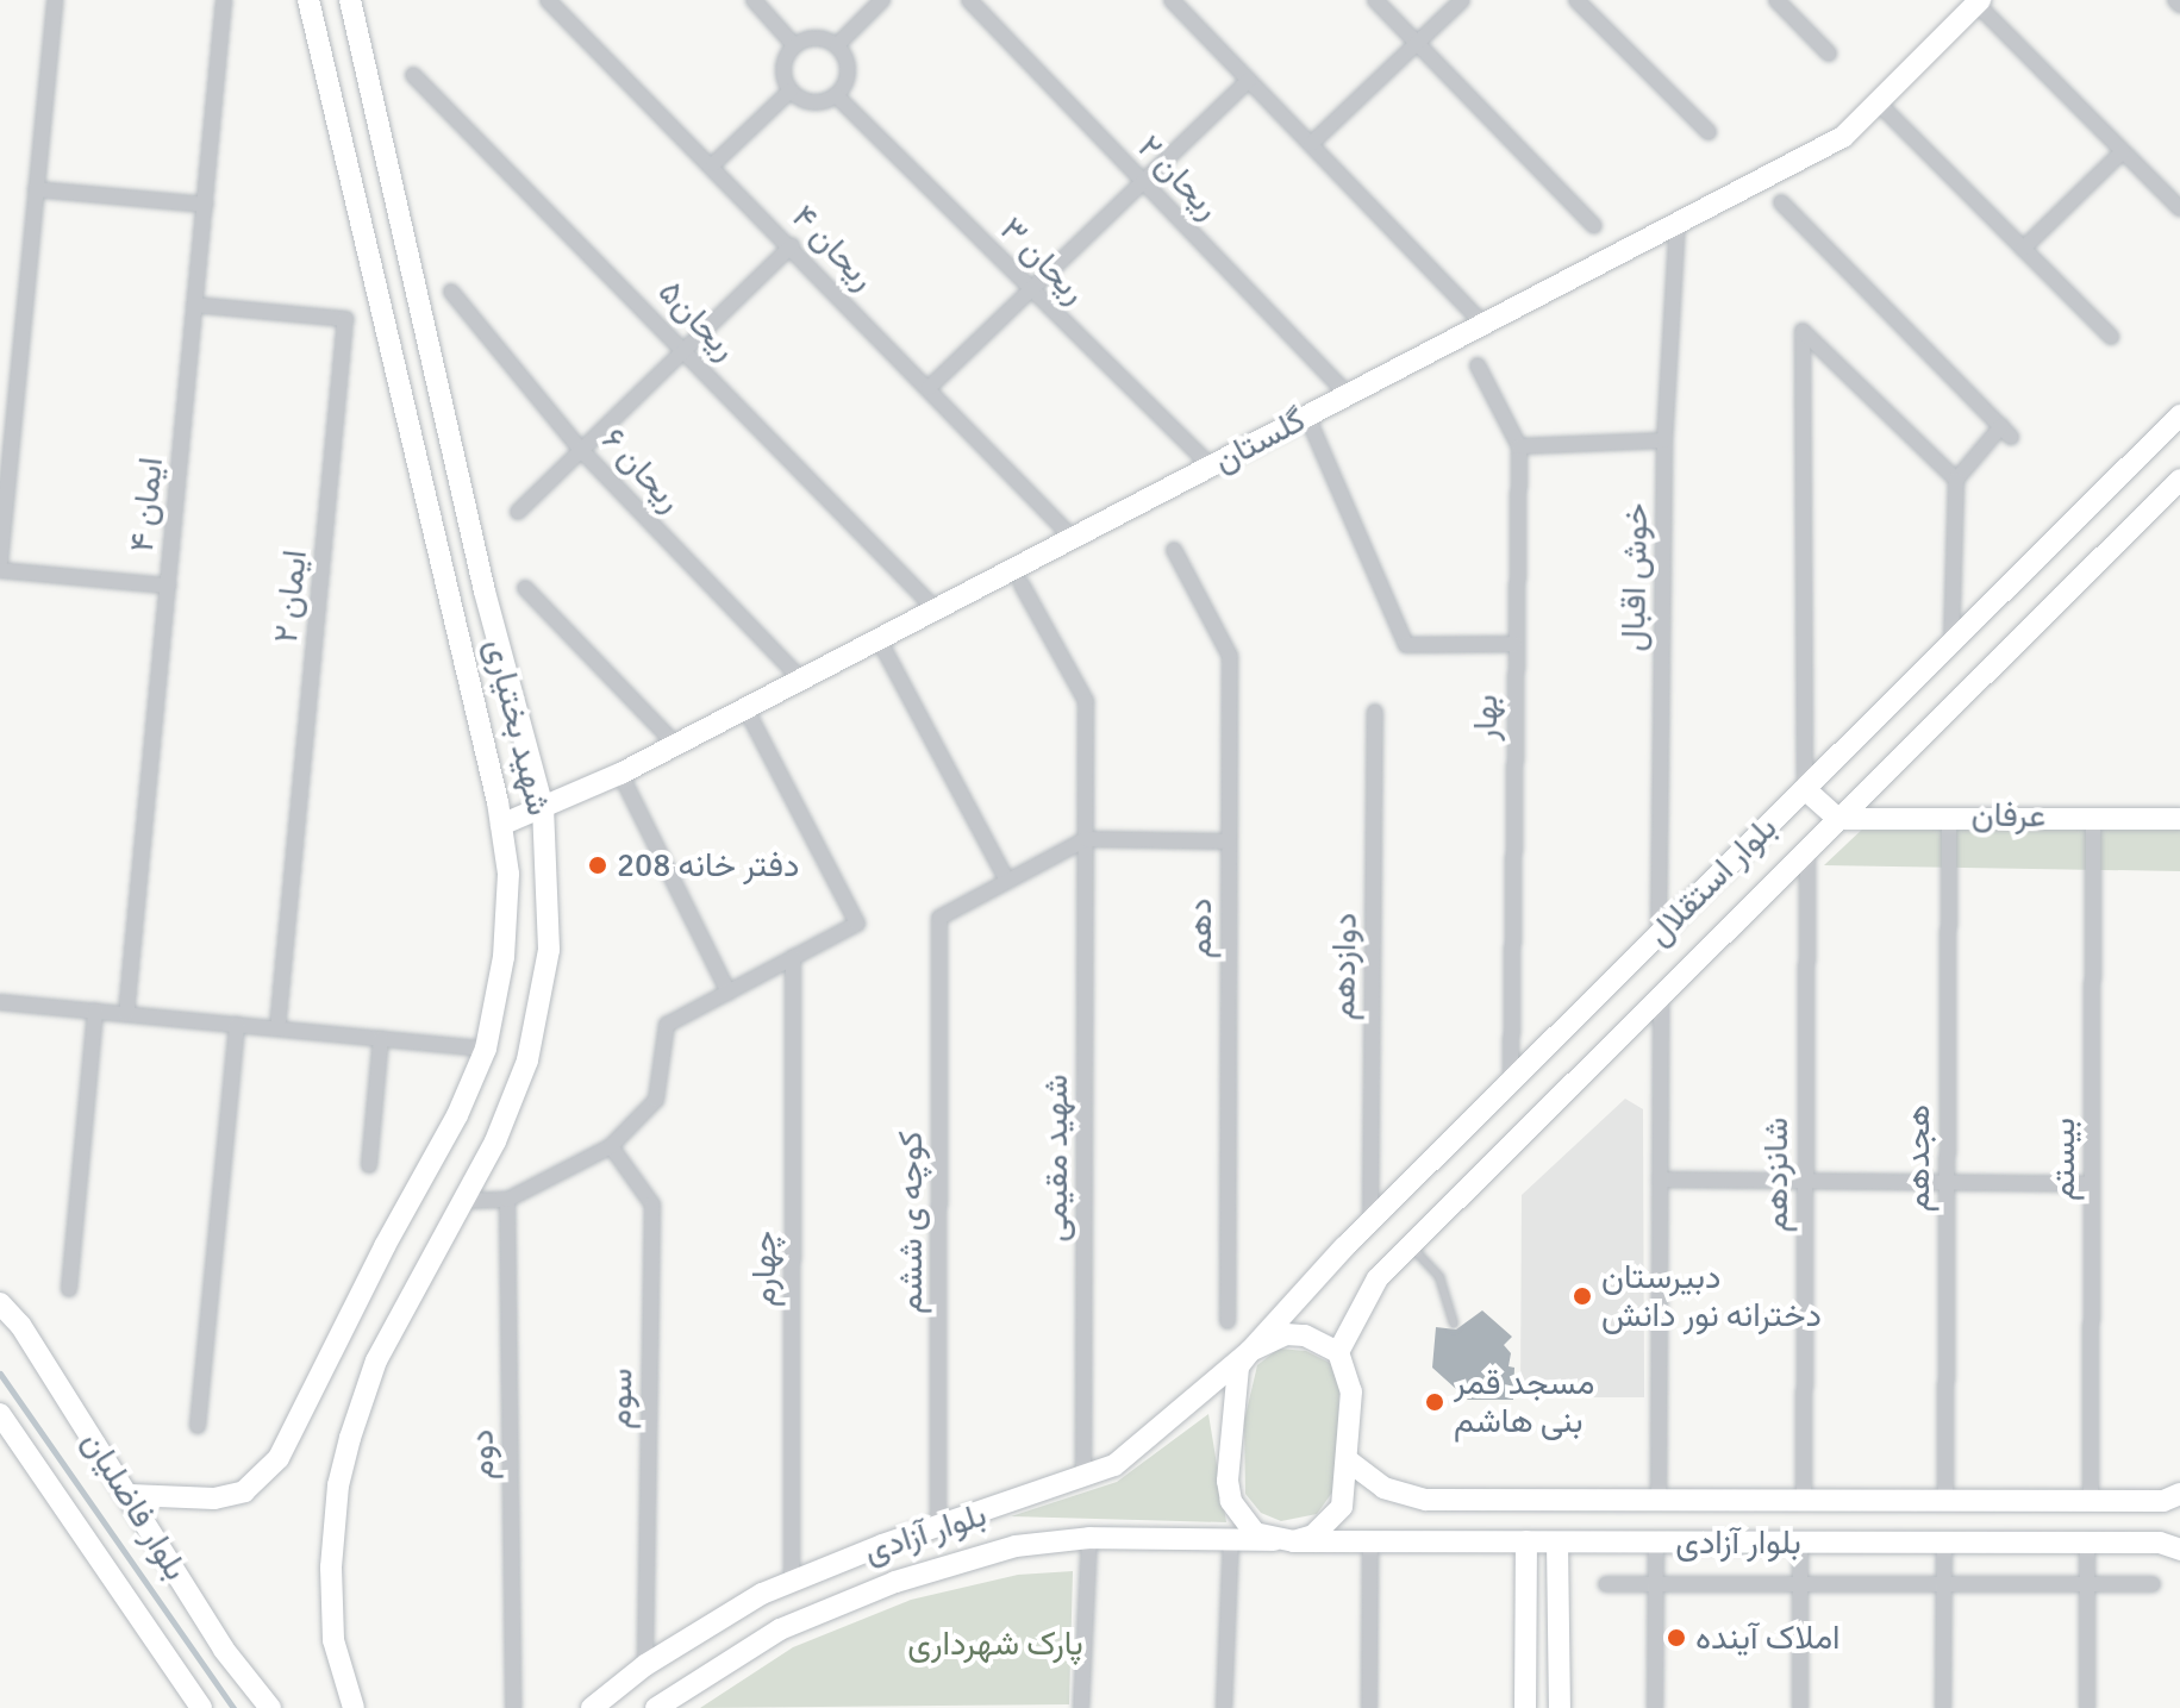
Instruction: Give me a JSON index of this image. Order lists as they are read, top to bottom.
{
  "streets": {
    "main road": [
      "گلستان",
      "شهید بختیاری",
      "عرفان",
      "بلوار استقلال",
      "بلوار فاضلیان",
      "بلوار آزادی"
    ],
    "street": [
      "ریحان ۲",
      "ریحان ۴",
      "ریحان ۳",
      "ریحان۵",
      "ریحان ۶",
      "ایمان ۴",
      "خوش اقبال",
      "ایمان ۲",
      "بهار",
      "دهم",
      "دوازدهم",
      "شهید مقیمی",
      "هجدهم",
      "بیستم",
      "شانزدهم",
      "کوچه ی ششم",
      "چهارم",
      "سوم",
      "دوم"
    ]
  },
  "crossings": [
    ["ریحان ۲", "گلستان"],
    ["ریحان ۴", "گلستان"],
    ["ریحان ۳", "گلستان"],
    ["ریحان۵", "گلستان"],
    ["گلستان", "ریحان ۶"],
    ["گلستان", "خوش اقبال"],
    ["گلستان", "شهید بختیاری"],
    ["ایمان ۴", "ایمان ۲"],
    ["خوش اقبال", "بلوار استقلال"],
    ["بهار", "بلوار استقلال"],
    ["شهید بختیاری", "بلوار فاضلیان"],
    ["عرفان", "بلوار استقلال"],
    ["عرفان", "هجدهم"],
    ["عرفان", "بیستم"],
    ["بلوار استقلال", "دوازدهم"],
    ["بلوار استقلال", "شانزدهم"],
    ["بلوار استقلال", "بلوار آزادی"],
    ["شهید مقیمی", "بلوار آزادی"],
    ["هجدهم", "بلوار آزادی"],
    ["بیستم", "بلوار آزادی"],
    ["شانزدهم", "بلوار آزادی"],
    ["کوچه ی ششم", "بلوار آزادی"],
    ["چهارم", "بلوار آزادی"],
    ["سوم", "بلوار آزادی"]
  ],
  "parks": ["پارک شهرداری"],
  "places": [
    "دفتر خانه 208",
    "دبیرستان دخترانه نور دانش",
    "مسجد قمر بنی هاشم",
    "املاک آینده"
  ]
}
